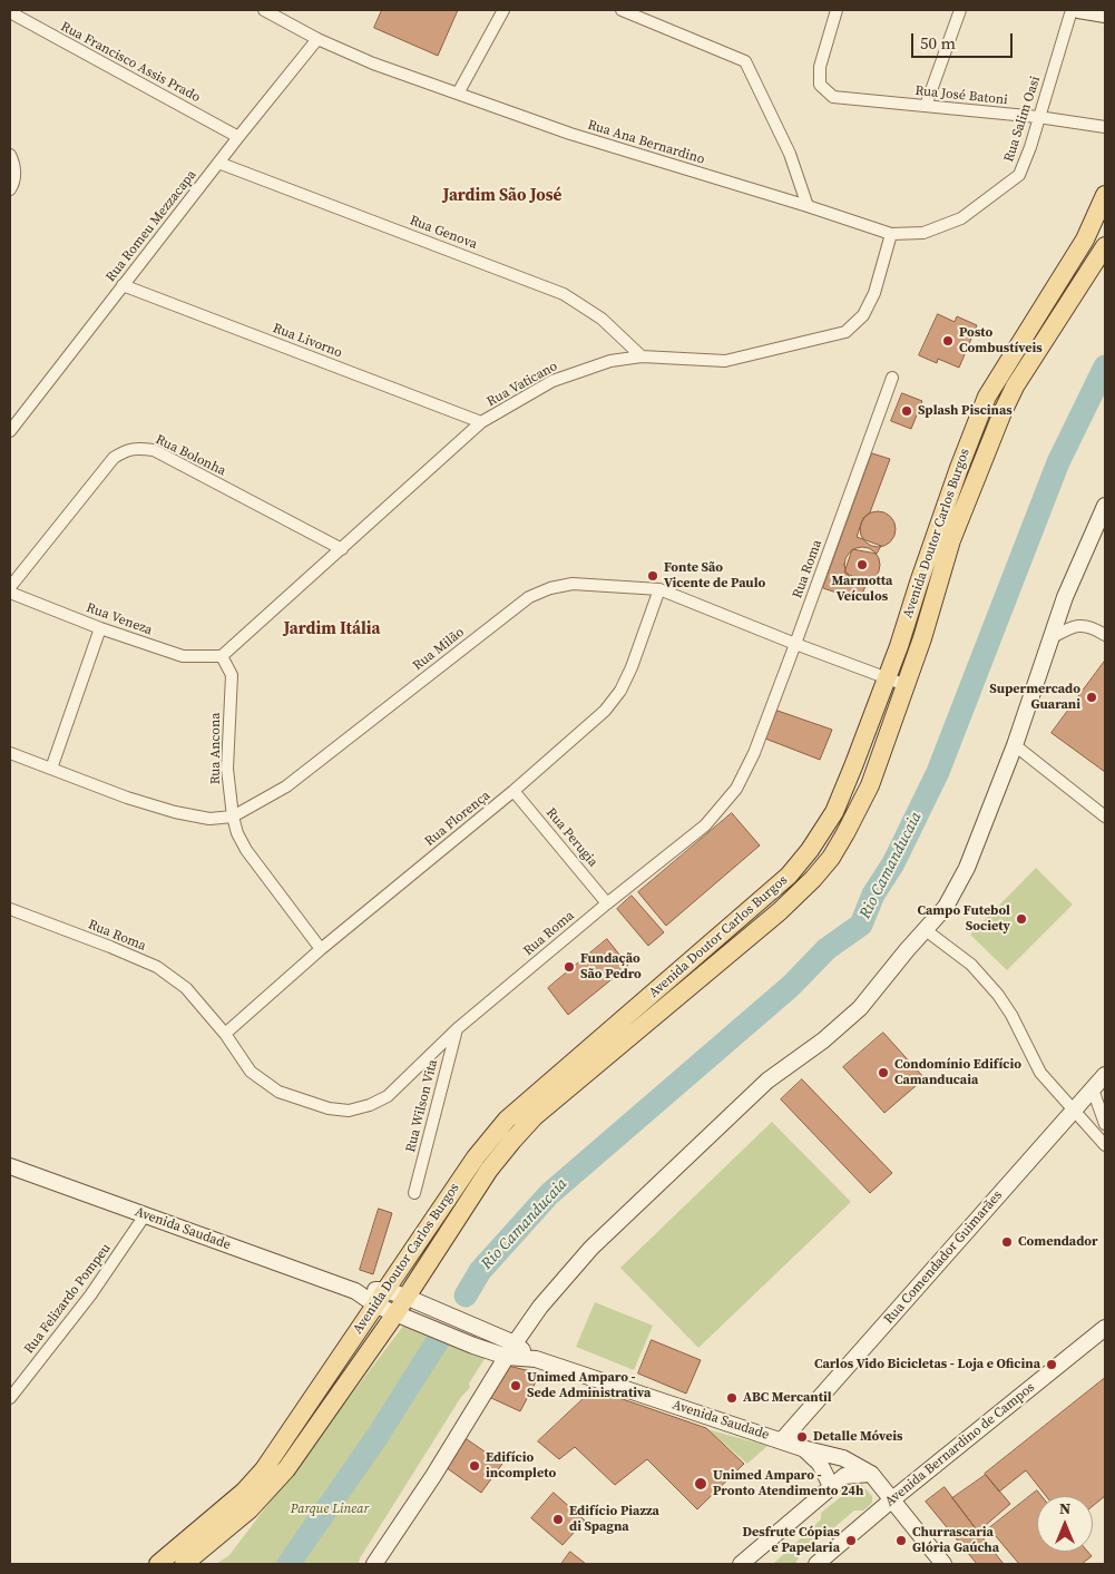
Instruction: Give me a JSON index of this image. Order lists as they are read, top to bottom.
{
  "streets": {
    "main road": ["Avenida Doutor Carlos Burgos"],
    "street": [
      "Rua Francisco Assis Prado",
      "Rua José Batoni",
      "Rua Salim Oasi",
      "Rua Ana Bernardino",
      "Rua Romeu Mezzacapa",
      "Rua Genova",
      "Rua Livorno",
      "Rua Vaticano",
      "Rua Bolonha",
      "Rua Roma",
      "Rua Veneza",
      "Rua Milão",
      "Rua Ancona",
      "Rua Florença",
      "Rua Perugia",
      "Rua Wilson Vita",
      "Avenida Saudade",
      "Rua Comendador Guimarães",
      "Rua Felizardo Pompeu",
      "Avenida Bernardino de Campos"
    ]
  },
  "crossings": [
    ["Rua Francisco Assis Prado", "Rua Romeu Mezzacapa"],
    ["Rua José Batoni", "Rua Salim Oasi"],
    ["Rua Salim Oasi", "Rua Ana Bernardino"],
    ["Rua Ana Bernardino", "Rua Romeu Mezzacapa"],
    ["Rua Ana Bernardino", "Rua Vaticano"],
    ["Rua Romeu Mezzacapa", "Rua Genova"],
    ["Rua Romeu Mezzacapa", "Rua Livorno"],
    ["Rua Genova", "Rua Vaticano"],
    ["Rua Livorno", "Rua Vaticano"],
    ["Rua Vaticano", "Rua Bolonha"],
    ["Rua Vaticano", "Rua Veneza"],
    ["Rua Vaticano", "Rua Ancona"],
    ["Avenida Doutor Carlos Burgos", "Rua Milão"],
    ["Avenida Doutor Carlos Burgos", "Avenida Saudade"],
    ["Rua Roma", "Rua Milão"],
    ["Rua Roma", "Rua Florença"],
    ["Rua Roma", "Rua Perugia"],
    ["Rua Roma", "Rua Wilson Vita"],
    ["Rua Veneza", "Rua Ancona"],
    ["Rua Milão", "Rua Ancona"],
    ["Rua Milão", "Rua Florença"],
    ["Rua Ancona", "Rua Florença"],
    ["Rua Florença", "Rua Perugia"],
    ["Avenida Saudade", "Rua Comendador Guimarães"],
    ["Avenida Saudade", "Rua Felizardo Pompeu"],
    ["Avenida Saudade", "Avenida Bernardino de Campos"]
  ],
  "districts": ["Jardim São José", "Jardim Itália"],
  "water": ["Rio Camanducaia"],
  "parks": ["Parque Linear"],
  "places": [
    "Posto Combustíveis",
    "Splash Piscinas",
    "Marmotta Veículos",
    "Fonte São Vicente de Paulo",
    "Supermercado Guarani",
    "Campo Futebol Society",
    "Fundação São Pedro",
    "Condomínio Edifício Camanducaia",
    "Comendador",
    "Carlos Vido Bicicletas - Loja e Oficina",
    "Unimed Amparo - Sede Administrativa",
    "ABC Mercantil",
    "Detalle Móveis",
    "Edifício incompleto",
    "Unimed Amparo - Pronto Atendimento 24h",
    "Edifício Piazza di Spagna",
    "Desfrute Cópias e Papelaria",
    "Churrascaria Glória Gaúcha"
  ],
  "scale_bar": "50 m",
  "north": "top"
}
